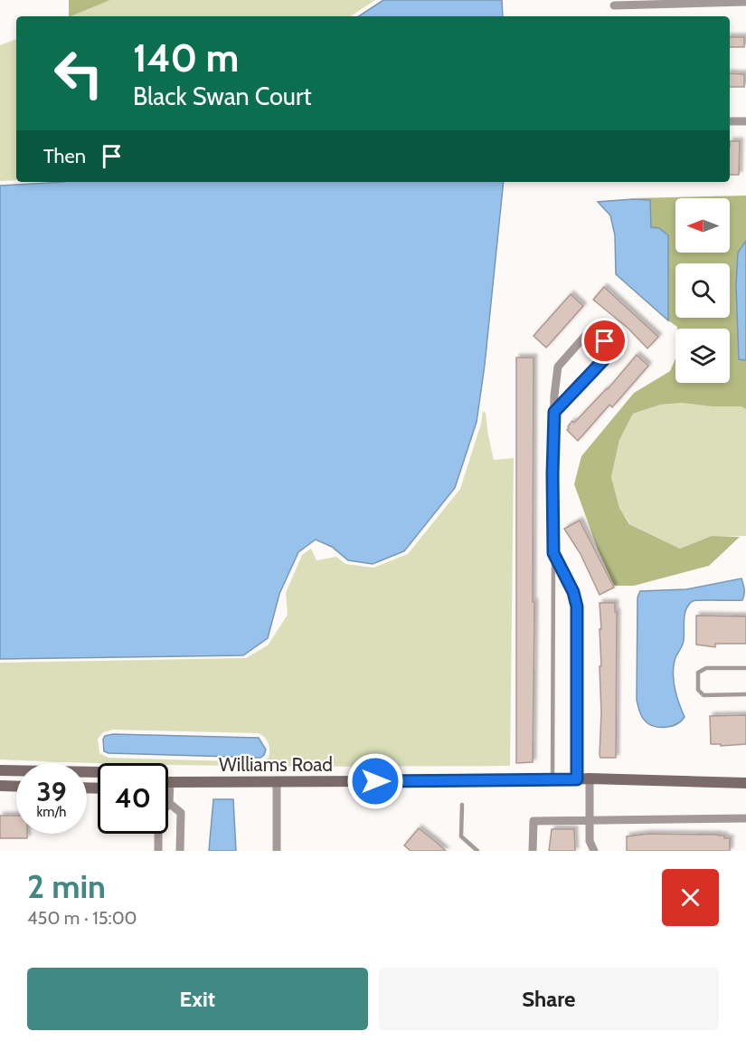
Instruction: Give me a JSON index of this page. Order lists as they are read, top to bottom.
{
  "streets": {
    "street": ["Williams Road"]
  },
  "north": "left",
  "page": {
    "turn": ["140 m", "Black Swan Court"],
    "then": "Then",
    "speed": "39 km/h",
    "limit": "40",
    "heading": ["2 min", "450 m · 15:00"],
    "buttons": ["Exit", "Share"]
  }
}
